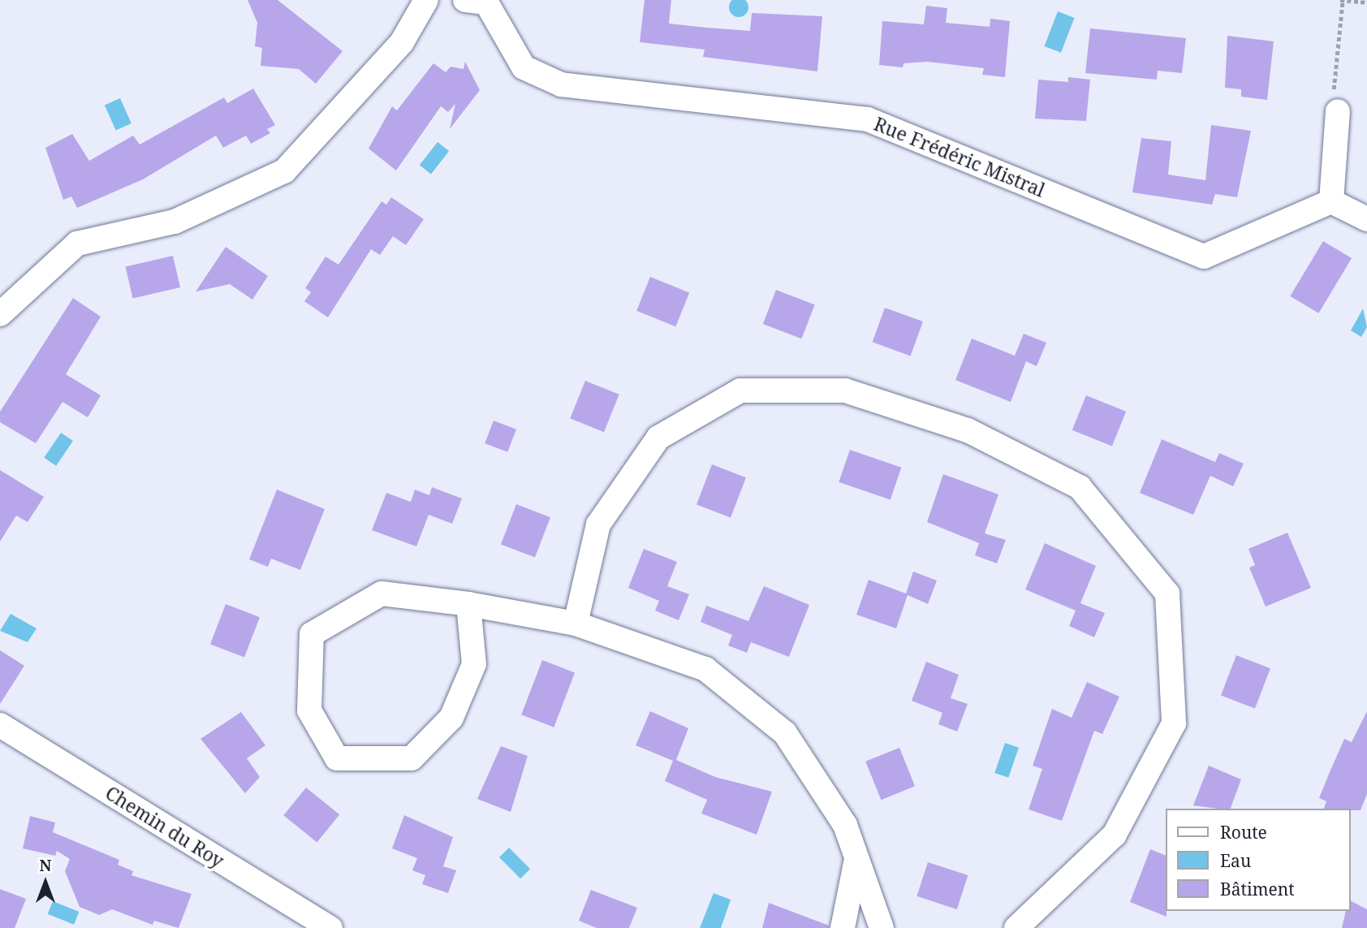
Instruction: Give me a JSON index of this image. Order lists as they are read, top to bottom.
{
  "streets": {
    "street": ["Rue Frédéric Mistral", "Chemin du Roy"]
  },
  "legend": ["Route", "Eau", "Bâtiment"],
  "north": "top"
}
